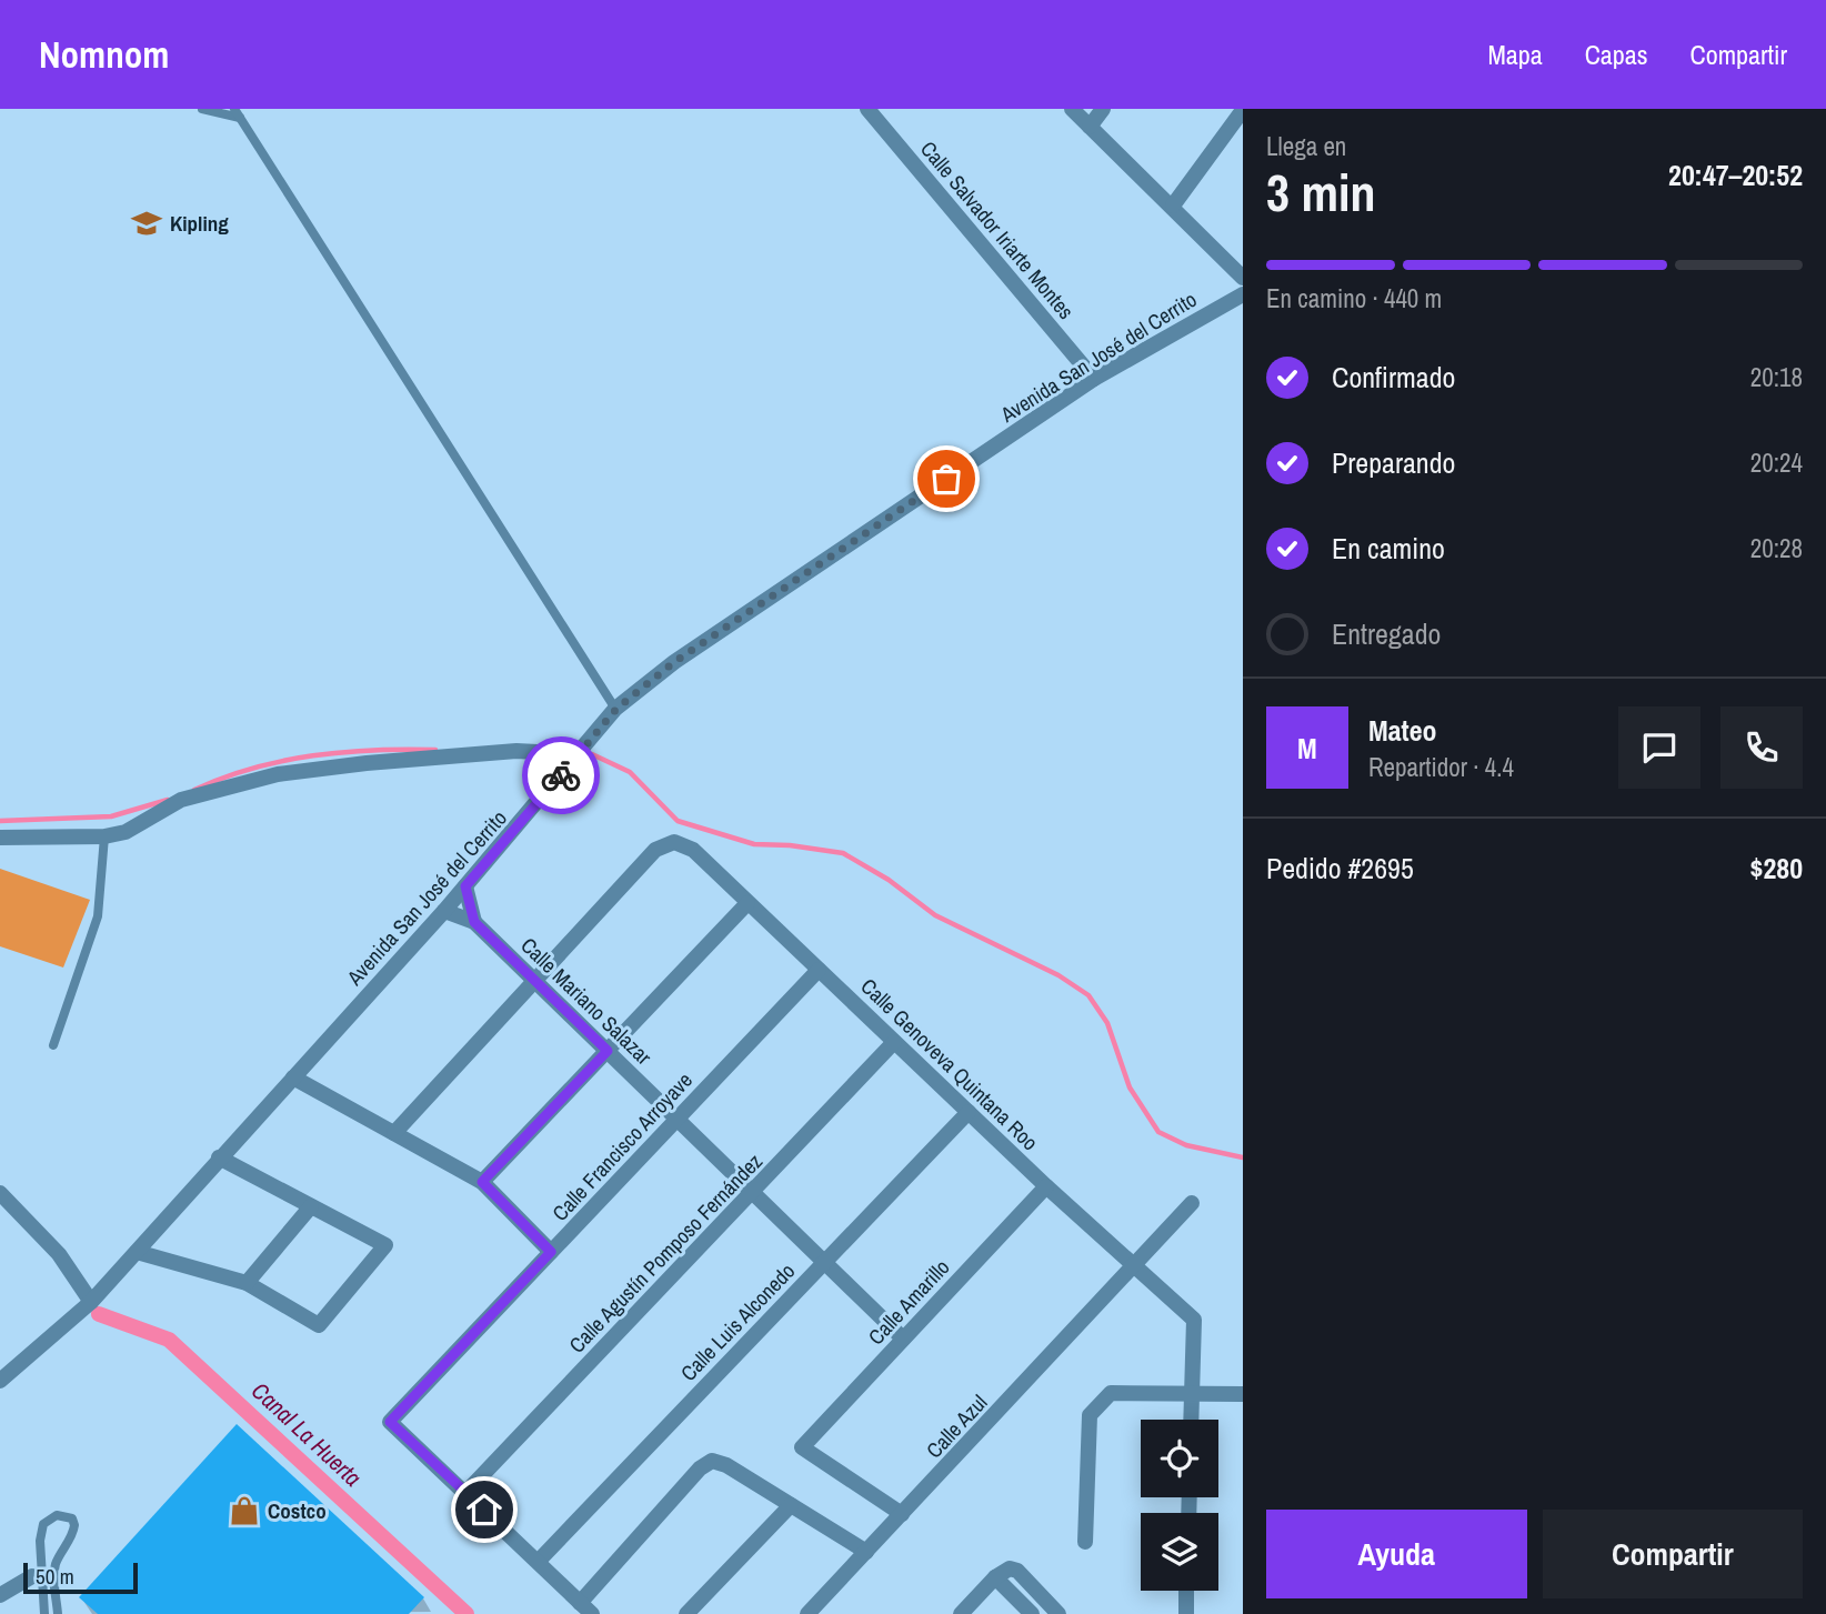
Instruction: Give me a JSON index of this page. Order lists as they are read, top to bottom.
{
  "streets": {
    "street": [
      "Calle Salvador Iriarte Montes",
      "Avenida San José del Cerrito",
      "Calle Mariano Salazar",
      "Calle Genoveva Quintana Roo",
      "Calle Francisco Arroyave",
      "Calle Agustín Pomposo Fernández",
      "Calle Amarillo",
      "Calle Luis Alconedo",
      "Calle Azul"
    ]
  },
  "crossings": [
    ["Calle Salvador Iriarte Montes", "Avenida San José del Cerrito"],
    ["Avenida San José del Cerrito", "Calle Mariano Salazar"],
    ["Calle Mariano Salazar", "Calle Genoveva Quintana Roo"],
    ["Calle Mariano Salazar", "Calle Francisco Arroyave"],
    ["Calle Mariano Salazar", "Calle Agustín Pomposo Fernández"],
    ["Calle Mariano Salazar", "Calle Amarillo"],
    ["Calle Mariano Salazar", "Calle Luis Alconedo"],
    ["Calle Genoveva Quintana Roo", "Calle Francisco Arroyave"],
    ["Calle Genoveva Quintana Roo", "Calle Agustín Pomposo Fernández"],
    ["Calle Genoveva Quintana Roo", "Calle Amarillo"],
    ["Calle Genoveva Quintana Roo", "Calle Luis Alconedo"],
    ["Calle Genoveva Quintana Roo", "Calle Azul"],
    ["Calle Francisco Arroyave", "Calle Agustín Pomposo Fernández"],
    ["Calle Francisco Arroyave", "Calle Luis Alconedo"],
    ["Calle Amarillo", "Calle Azul"]
  ],
  "water": ["Canal La Huerta"],
  "places": {
    "school or university": ["Kipling"],
    "shop": ["Costco"]
  },
  "scale_bar": "50 m",
  "page": {
    "header": "Nomnom",
    "nav": ["Mapa", "Capas", "Compartir"],
    "heading": ["3 min", "Llega en", "20:47–20:52"],
    "panel": [
      "Mateo",
      "Repartidor · 4.4",
      "Pedido #2695",
      "$280"
    ],
    "bar": "En camino · 440 m",
    "list": [
      ["Confirmado", "20:18"],
      ["Preparando", "20:24"],
      ["En camino", "20:28"],
      "Entregado"
    ],
    "round": "M",
    "buttons": ["Ayuda", "Compartir"],
    "scale": "50 m"
  }
}
